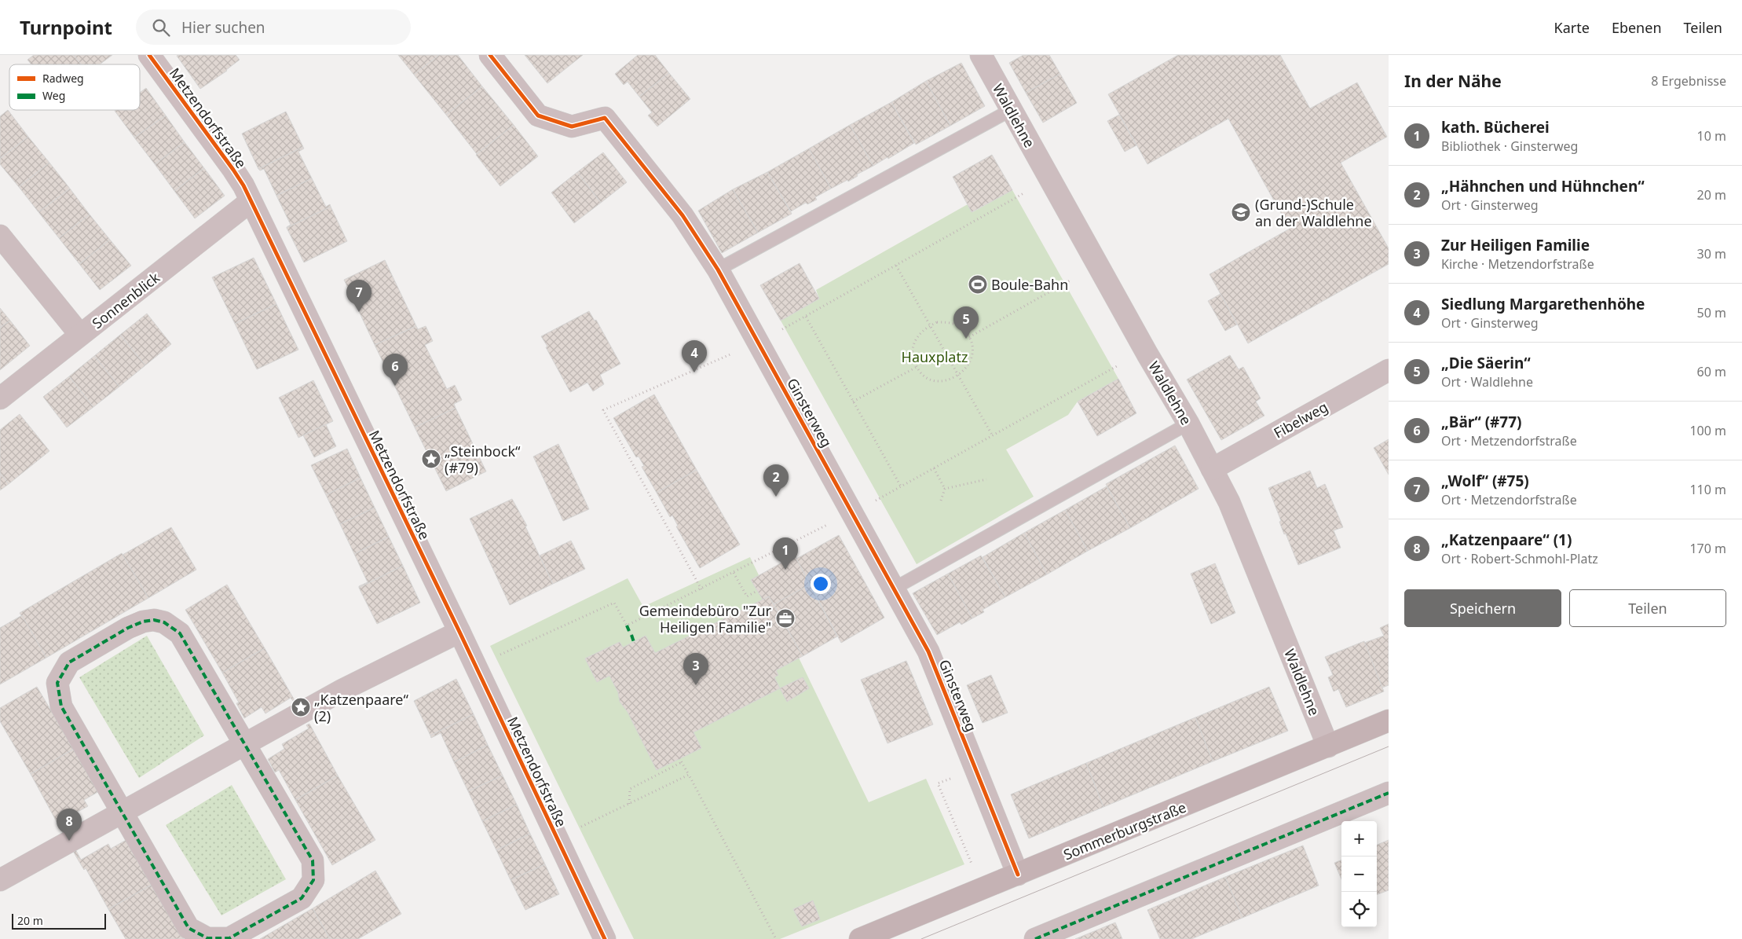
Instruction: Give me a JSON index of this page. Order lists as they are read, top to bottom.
{
  "streets": {
    "street": [
      "Waldlehne",
      "Metzendorfstraße",
      "Sonnenblick",
      "Ginsterweg",
      "Fibelweg",
      "Sommerburgstraße"
    ]
  },
  "crossings": [
    ["Waldlehne", "Fibelweg"],
    ["Waldlehne", "Sommerburgstraße"],
    ["Metzendorfstraße", "Sonnenblick"],
    ["Ginsterweg", "Sommerburgstraße"]
  ],
  "parks": ["Hauxplatz"],
  "places": {
    "school or university": ["(Grund-)Schule an der Waldlehne"],
    "sports": ["Boule-Bahn"],
    "place": ["„Steinbock“ (#79)", "„Katzenpaare“ (2)"],
    "office": ["Gemeindebüro \"Zur Heiligen Familie\""]
  },
  "legend": ["Radweg", "Weg"],
  "scale_bar": "20 m",
  "page": {
    "header": "Turnpoint",
    "search": "Hier suchen",
    "nav": ["Karte", "Ebenen", "Teilen"],
    "heading": ["In der Nähe", "8 Ergebnisse"],
    "list": [
      {
        "mark": "1",
        "name": "kath. Bücherei",
        "note": "Bibliothek · Ginsterweg",
        "value": "10 m"
      },
      {
        "mark": "2",
        "name": "„Hähnchen und Hühnchen“",
        "note": "Ort · Ginsterweg",
        "value": "20 m"
      },
      {
        "mark": "3",
        "name": "Zur Heiligen Familie",
        "note": "Kirche · Metzendorfstraße",
        "value": "30 m"
      },
      {
        "mark": "4",
        "name": "Siedlung Margarethenhöhe",
        "note": "Ort · Ginsterweg",
        "value": "50 m"
      },
      {
        "mark": "5",
        "name": "„Die Säerin“",
        "note": "Ort · Waldlehne",
        "value": "60 m"
      },
      {
        "mark": "6",
        "name": "„Bär“ (#77)",
        "note": "Ort · Metzendorfstraße",
        "value": "100 m"
      },
      {
        "mark": "7",
        "name": "„Wolf“ (#75)",
        "note": "Ort · Metzendorfstraße",
        "value": "110 m"
      },
      {
        "mark": "8",
        "name": "„Katzenpaare“ (1)",
        "note": "Ort · Robert-Schmohl-Platz",
        "value": "170 m"
      }
    ],
    "pins": [
      "7",
      "5",
      "4",
      "6",
      "2",
      "1",
      "3",
      "8"
    ],
    "buttons": ["Speichern", "Teilen"],
    "map_buttons": ["+", "−"],
    "scale": "20 m"
  }
}
